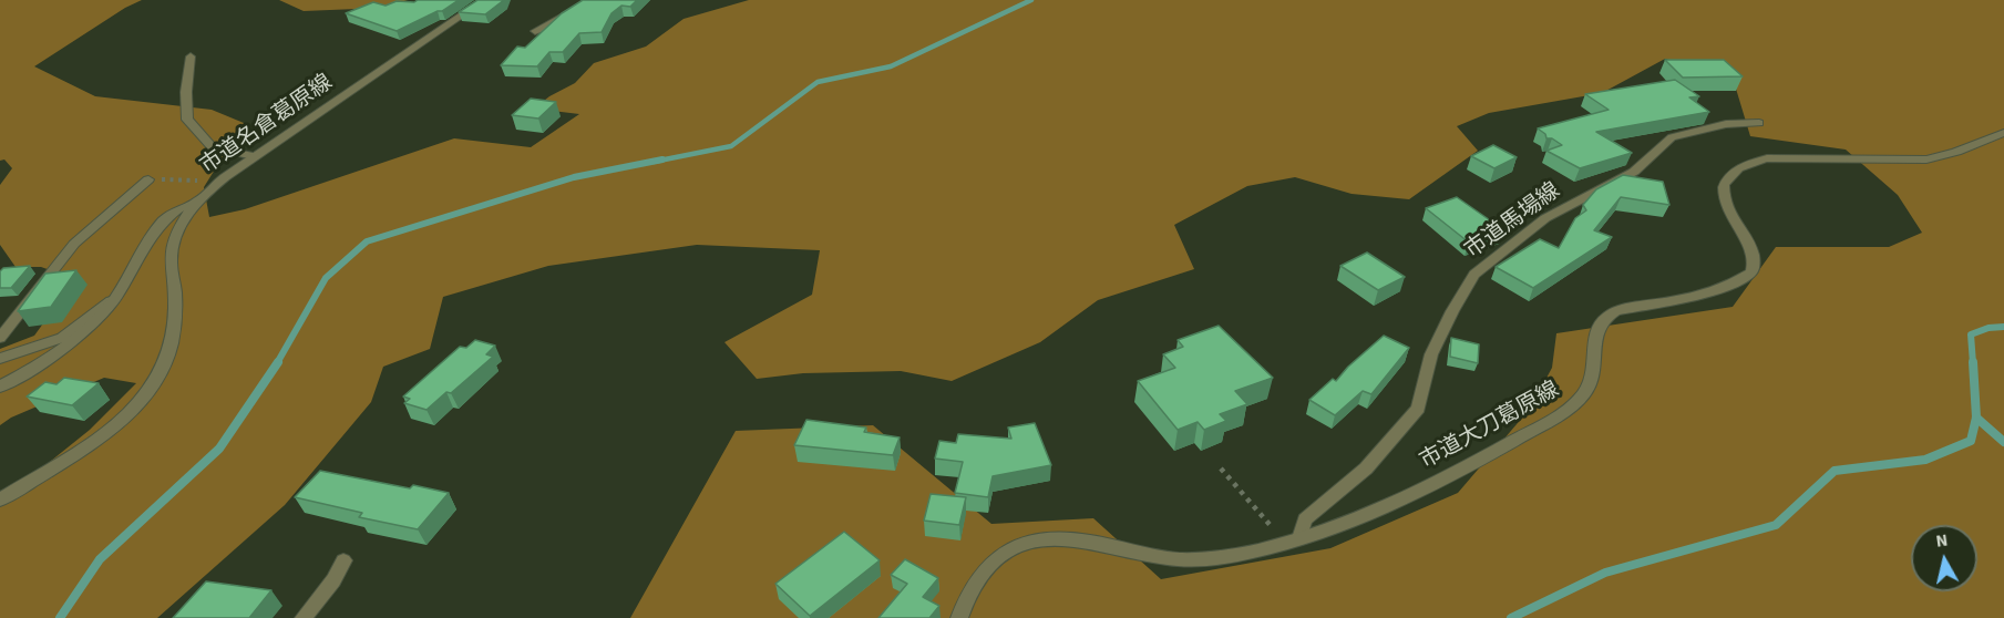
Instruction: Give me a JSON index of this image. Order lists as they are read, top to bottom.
{
  "streets": {
    "street": ["市道名倉葛原線", "市道馬場線", "市道大刀葛原線"]
  },
  "crossings": [
    ["市道馬場線", "市道大刀葛原線"]
  ],
  "north": "top"
}
